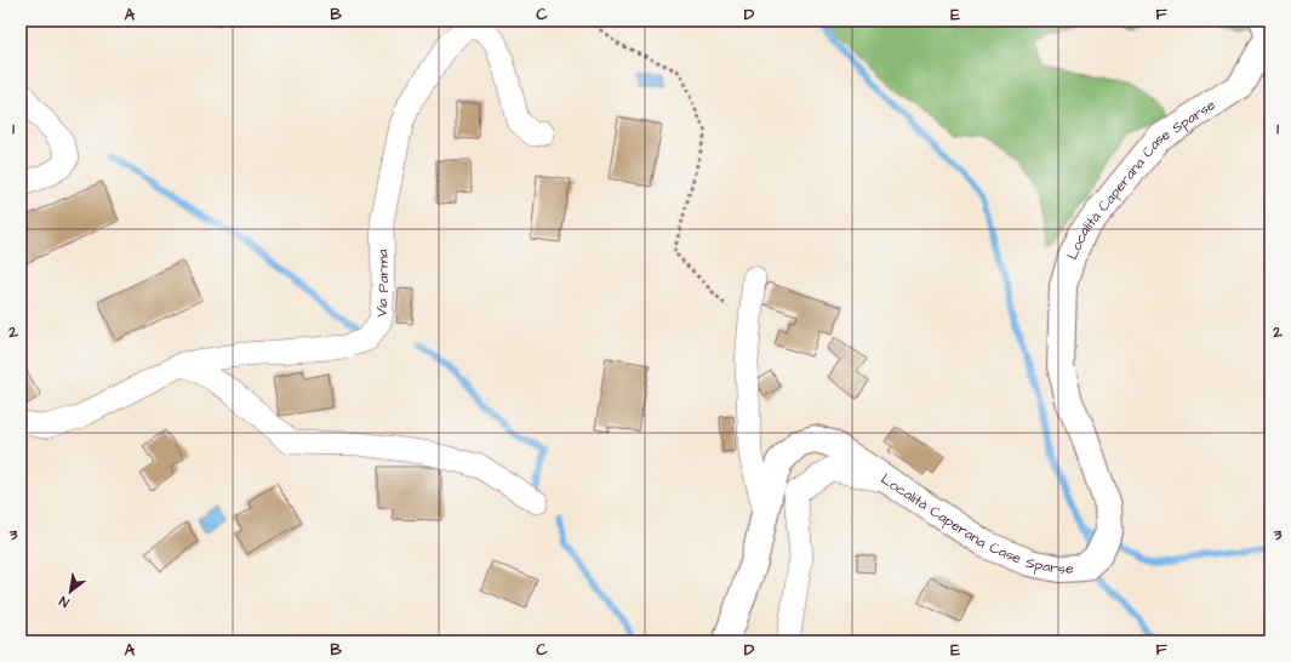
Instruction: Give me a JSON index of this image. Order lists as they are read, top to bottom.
{
  "streets": {
    "street": ["Località Caperana Case Sparse", "Via Parma"]
  },
  "north": "bottom left",
  "grid": {
    "columns": [
      "A",
      "B",
      "C",
      "D",
      "E",
      "F"
    ],
    "rows": ["1", "2", "3"]
  }
}
